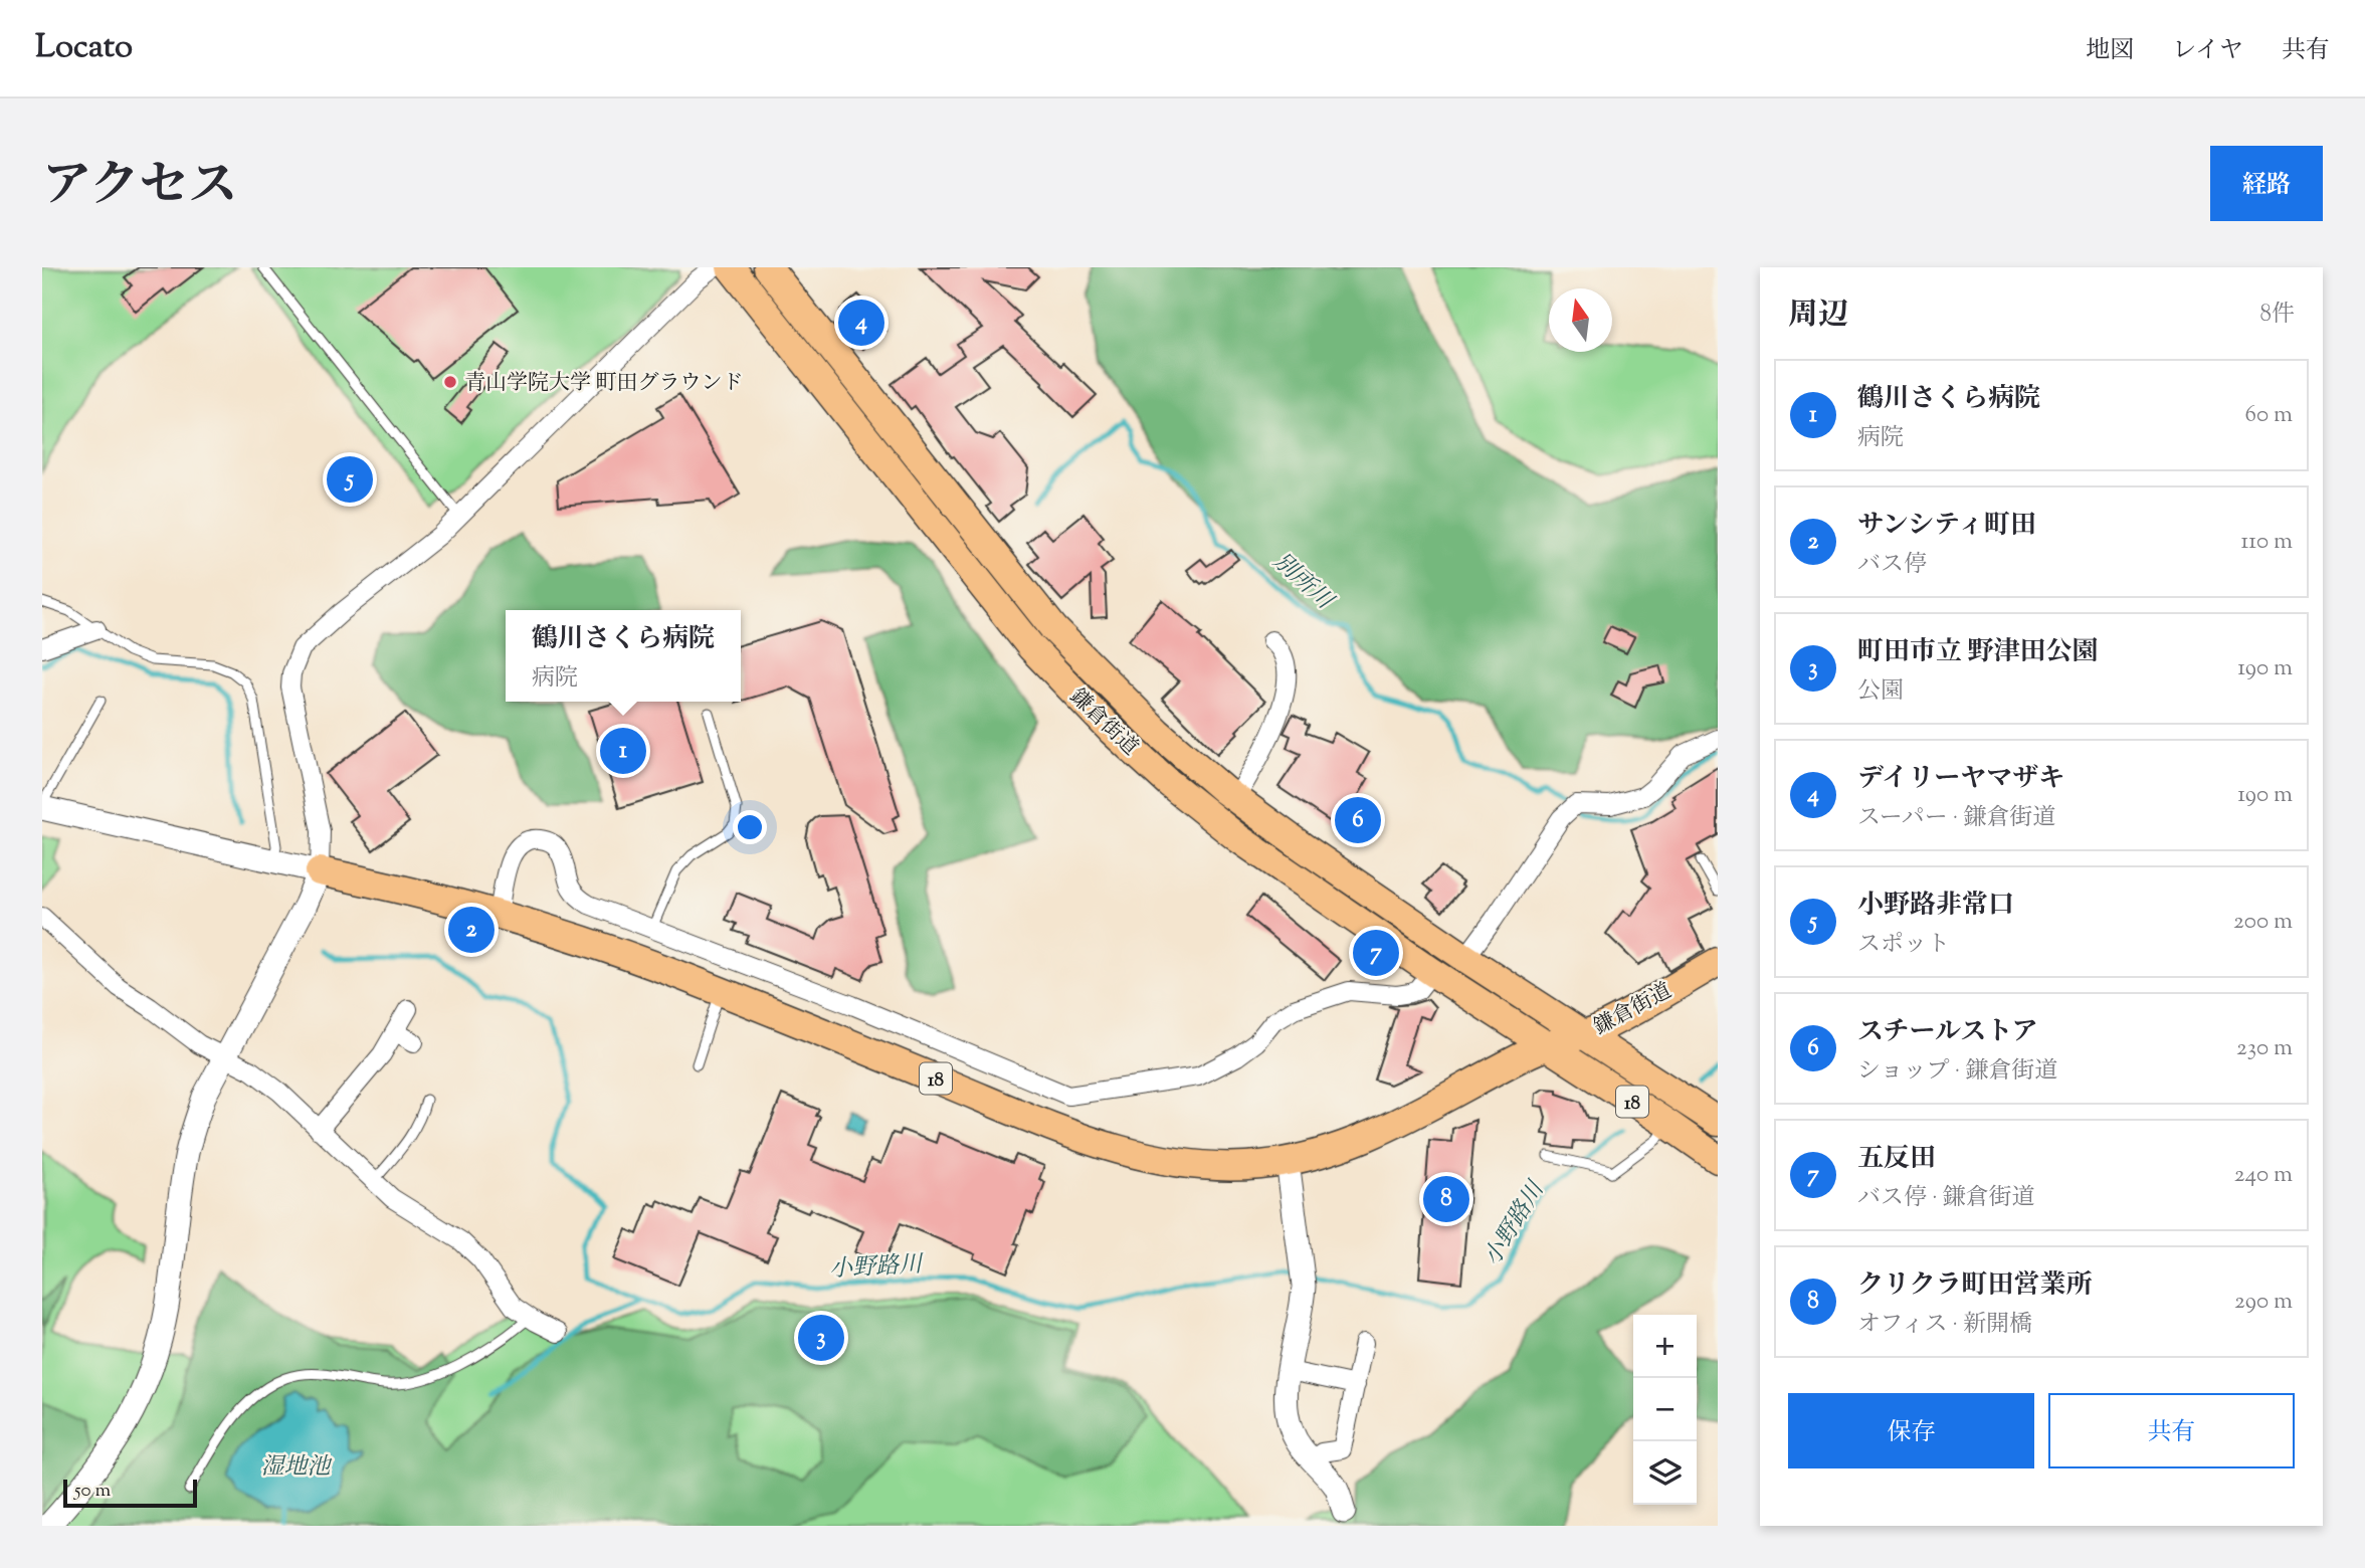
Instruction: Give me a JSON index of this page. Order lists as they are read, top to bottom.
{
  "streets": {
    "main road": ["鎌倉街道", "18"]
  },
  "crossings": [
    ["鎌倉街道", "18"]
  ],
  "water": ["別所川", "小野路川", "湿地池"],
  "places": ["青山学院大学 町田グラウンド"],
  "scale_bar": "50 m",
  "north": "top",
  "page": {
    "header": "Locato",
    "nav": ["地図", "レイヤ", "共有"],
    "title": "アクセス",
    "buttons": [
      "経路",
      ["保存", "共有"]
    ],
    "heading": ["周辺", "8件"],
    "pins": [
      "4",
      "5",
      "1",
      "6",
      "2",
      "7",
      "8",
      "3"
    ],
    "list": [
      {
        "mark": "1",
        "name": "鶴川さくら病院",
        "note": "病院",
        "value": "60 m"
      },
      {
        "mark": "2",
        "name": "サンシティ町田",
        "note": "バス停",
        "value": "110 m"
      },
      {
        "mark": "3",
        "name": "町田市立 野津田公園",
        "note": "公園",
        "value": "190 m"
      },
      {
        "mark": "4",
        "name": "デイリーヤマザキ",
        "note": "スーパー · 鎌倉街道",
        "value": "190 m"
      },
      {
        "mark": "5",
        "name": "小野路非常口",
        "note": "スポット",
        "value": "200 m"
      },
      {
        "mark": "6",
        "name": "スチールストア",
        "note": "ショップ · 鎌倉街道",
        "value": "230 m"
      },
      {
        "mark": "7",
        "name": "五反田",
        "note": "バス停 · 鎌倉街道",
        "value": "240 m"
      },
      {
        "mark": "8",
        "name": "クリクラ町田営業所",
        "note": "オフィス · 新開橋",
        "value": "290 m"
      }
    ],
    "popup": ["鶴川さくら病院", "病院"],
    "map_buttons": ["+", "−"],
    "scale": "50 m"
  }
}
